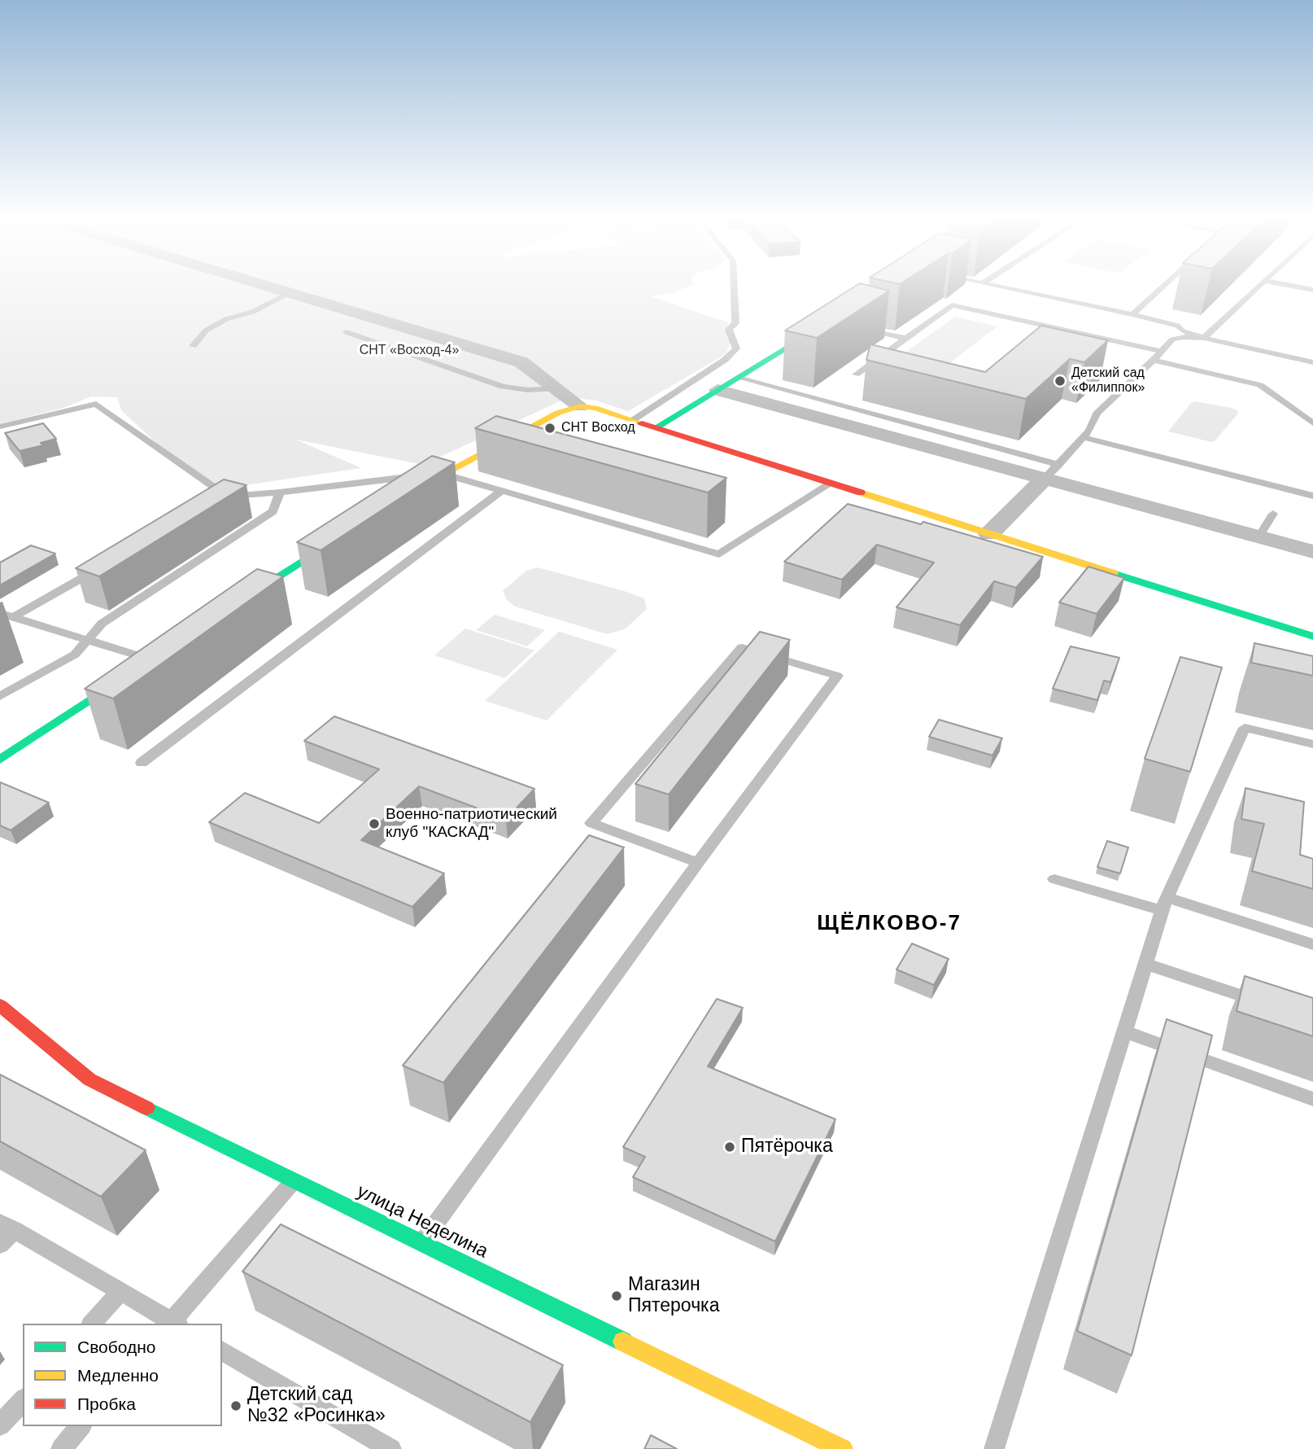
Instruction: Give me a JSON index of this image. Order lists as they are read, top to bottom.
{
  "streets": {
    "street": ["улица Неделина"]
  },
  "districts": ["ЩЁЛКОВО-7"],
  "parks": ["СНТ «Восход-4»"],
  "places": [
    "Детский сад «Филиппок»",
    "СНТ Восход",
    "Военно-патриотический клуб \"КАСКАД\"",
    "Пятёрочка",
    "Магазин Пятерочка",
    "Детский сад №32 «Росинка»"
  ],
  "legend": ["Свободно", "Медленно", "Пробка"]
}
